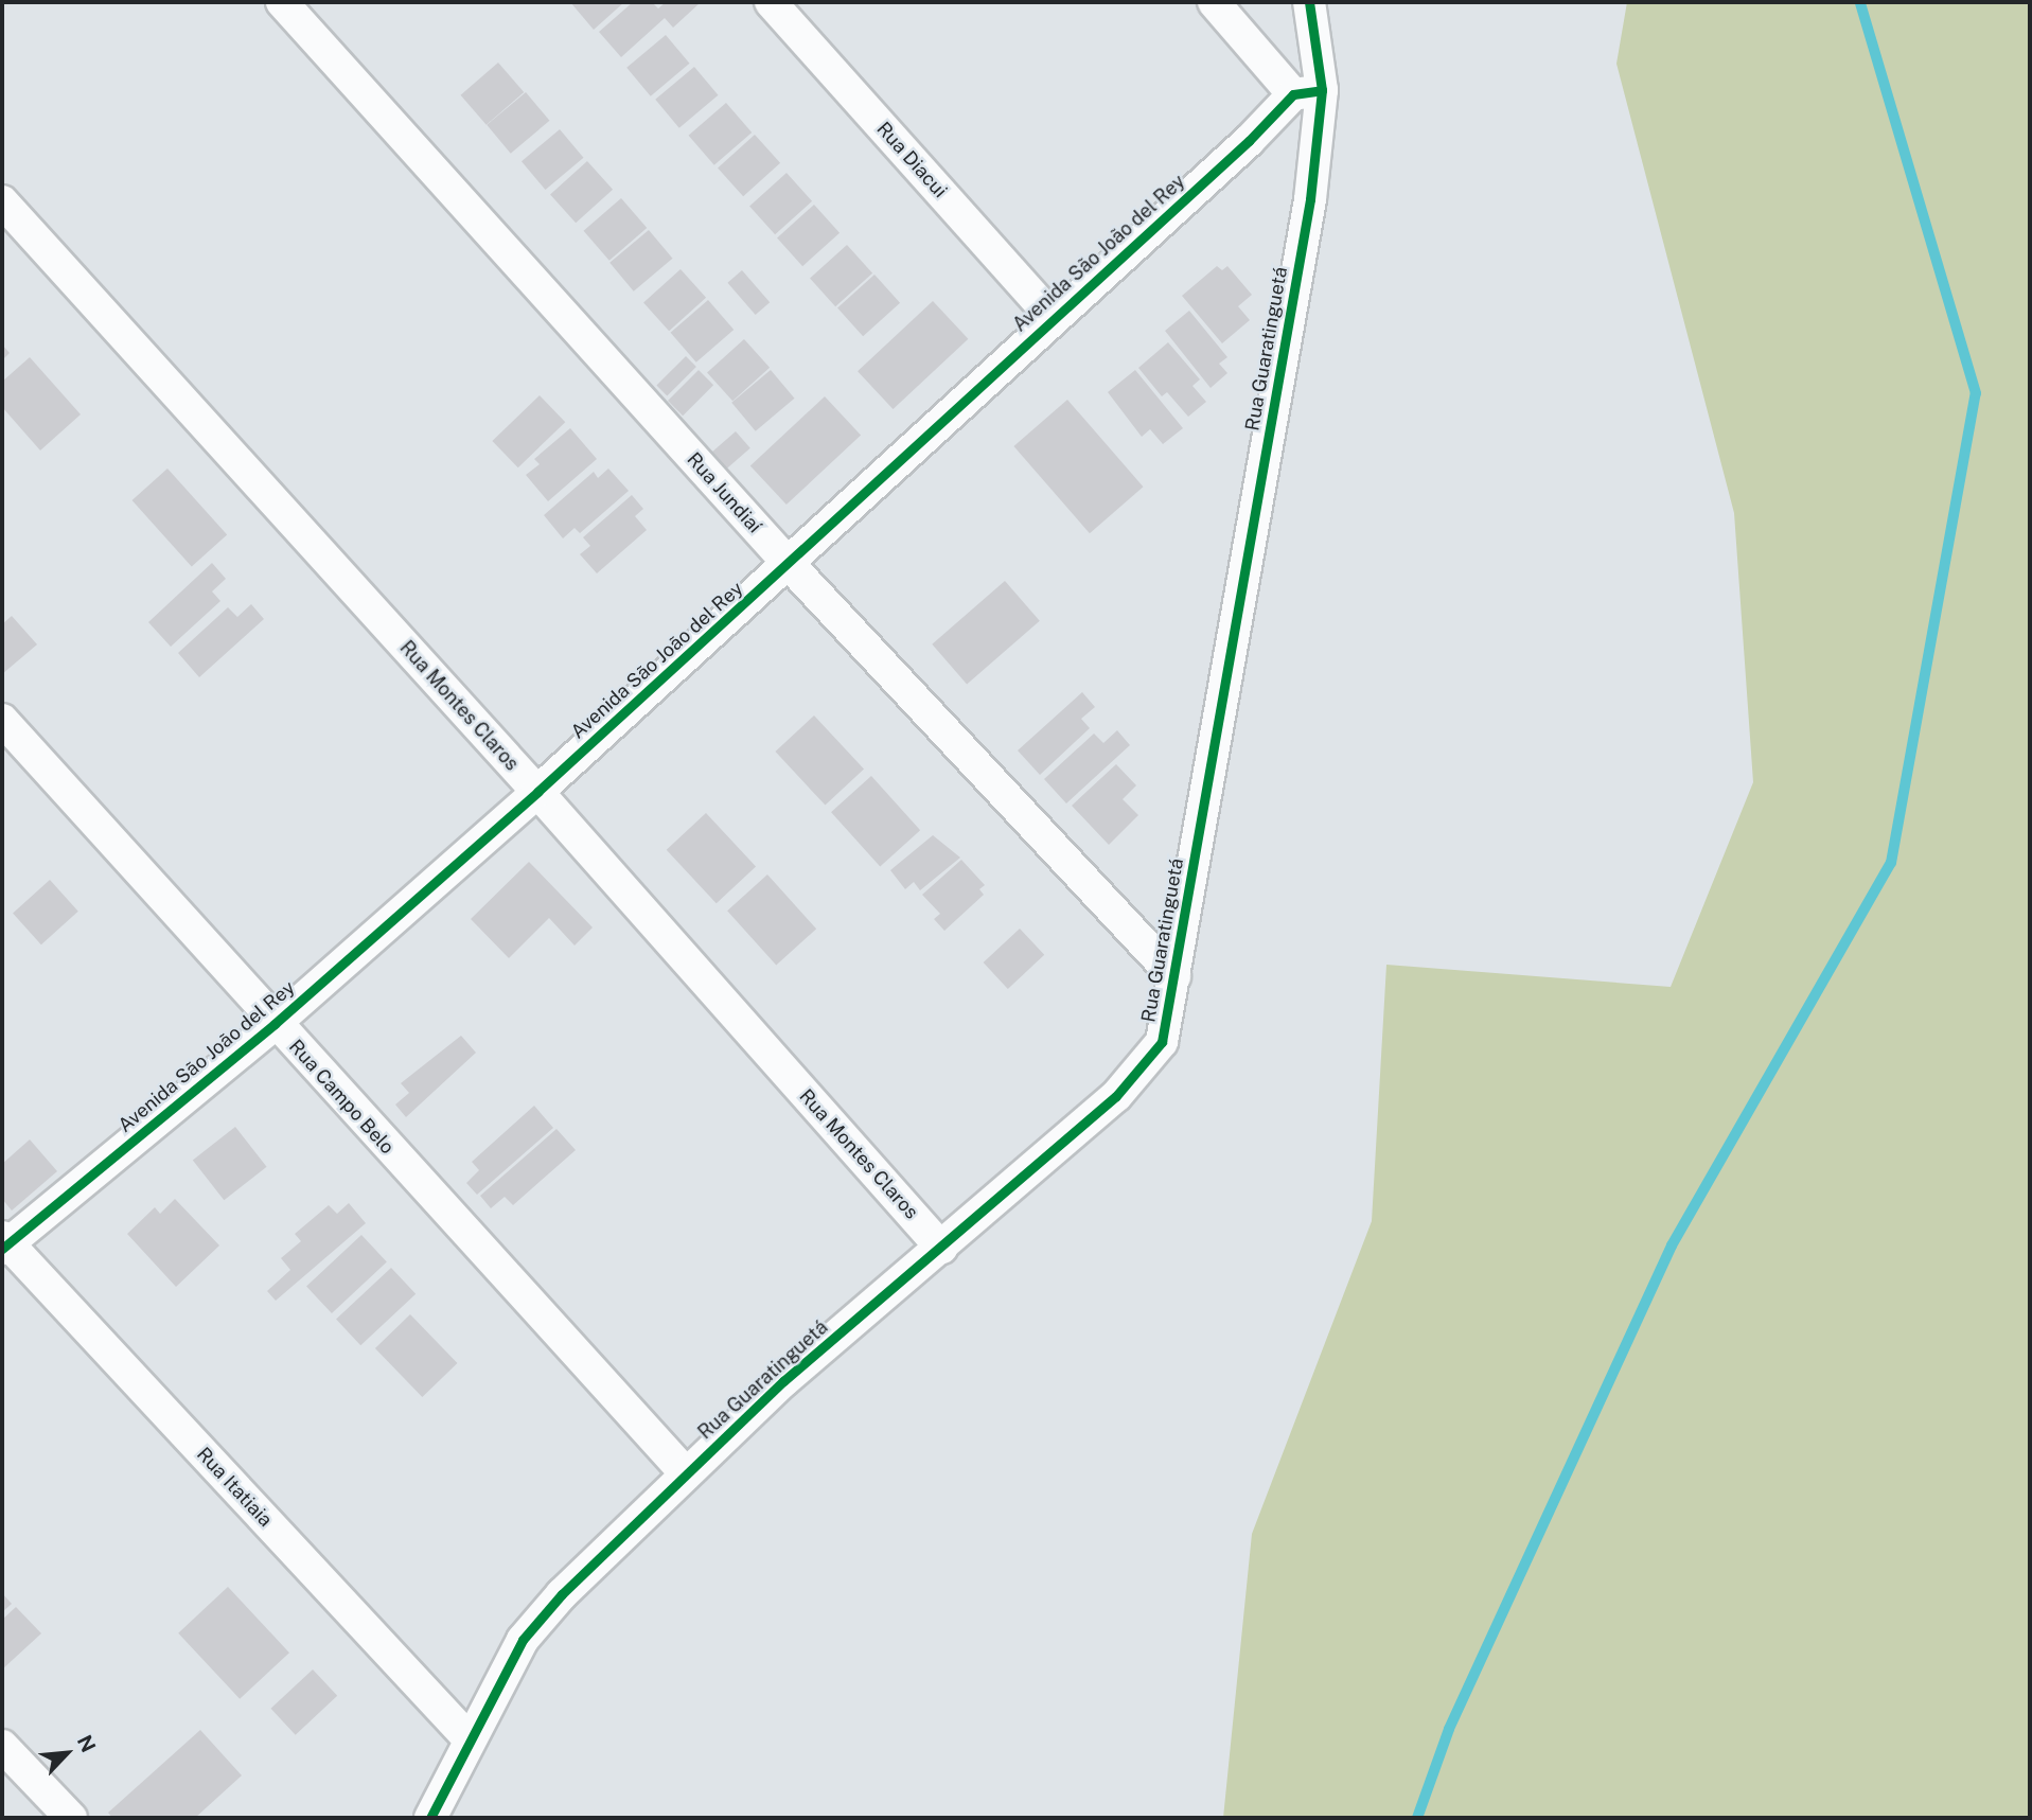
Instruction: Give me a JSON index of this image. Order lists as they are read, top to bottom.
{
  "streets": {
    "street": [
      "Rua Diacui",
      "Avenida São João del Rey",
      "Rua Guaratinguetá",
      "Rua Jundiaí",
      "Rua Montes Claros",
      "Rua Campo Belo",
      "Rua Itatiaia"
    ]
  },
  "crossings": [
    ["Rua Diacui", "Avenida São João del Rey"],
    ["Avenida São João del Rey", "Rua Guaratinguetá"],
    ["Avenida São João del Rey", "Rua Jundiaí"],
    ["Avenida São João del Rey", "Rua Montes Claros"],
    ["Avenida São João del Rey", "Rua Campo Belo"],
    ["Avenida São João del Rey", "Rua Itatiaia"],
    ["Rua Guaratinguetá", "Rua Jundiaí"],
    ["Rua Guaratinguetá", "Rua Montes Claros"],
    ["Rua Guaratinguetá", "Rua Campo Belo"],
    ["Rua Guaratinguetá", "Rua Itatiaia"]
  ],
  "north": "top right"
}
